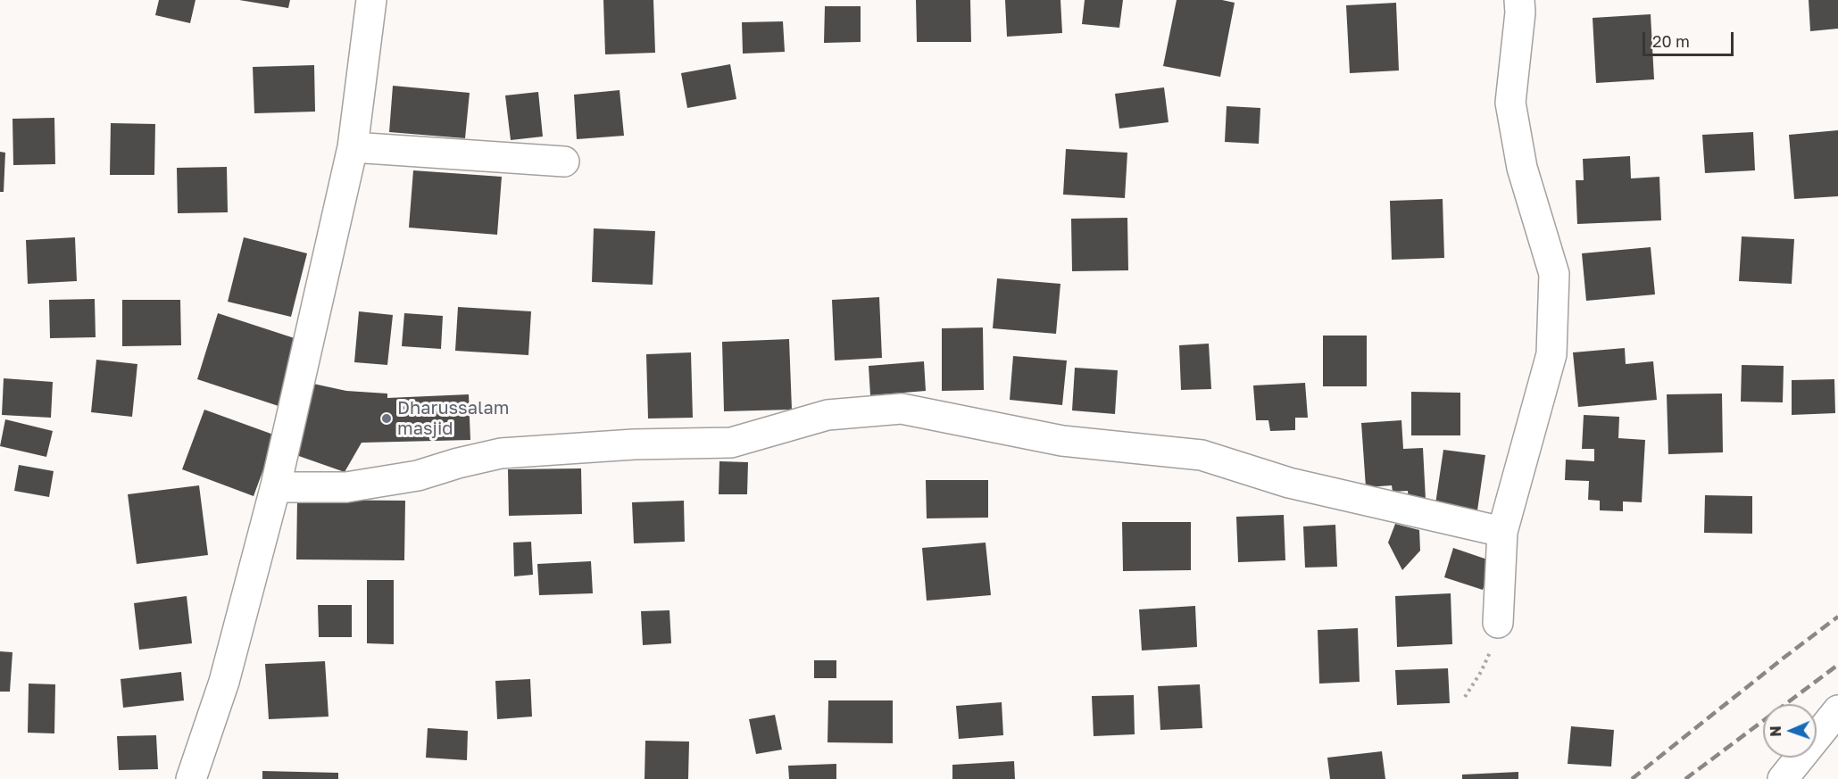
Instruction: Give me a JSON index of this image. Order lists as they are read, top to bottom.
{
  "places": ["Dharussalam masjid"],
  "scale_bar": "20 m",
  "north": "left"
}
